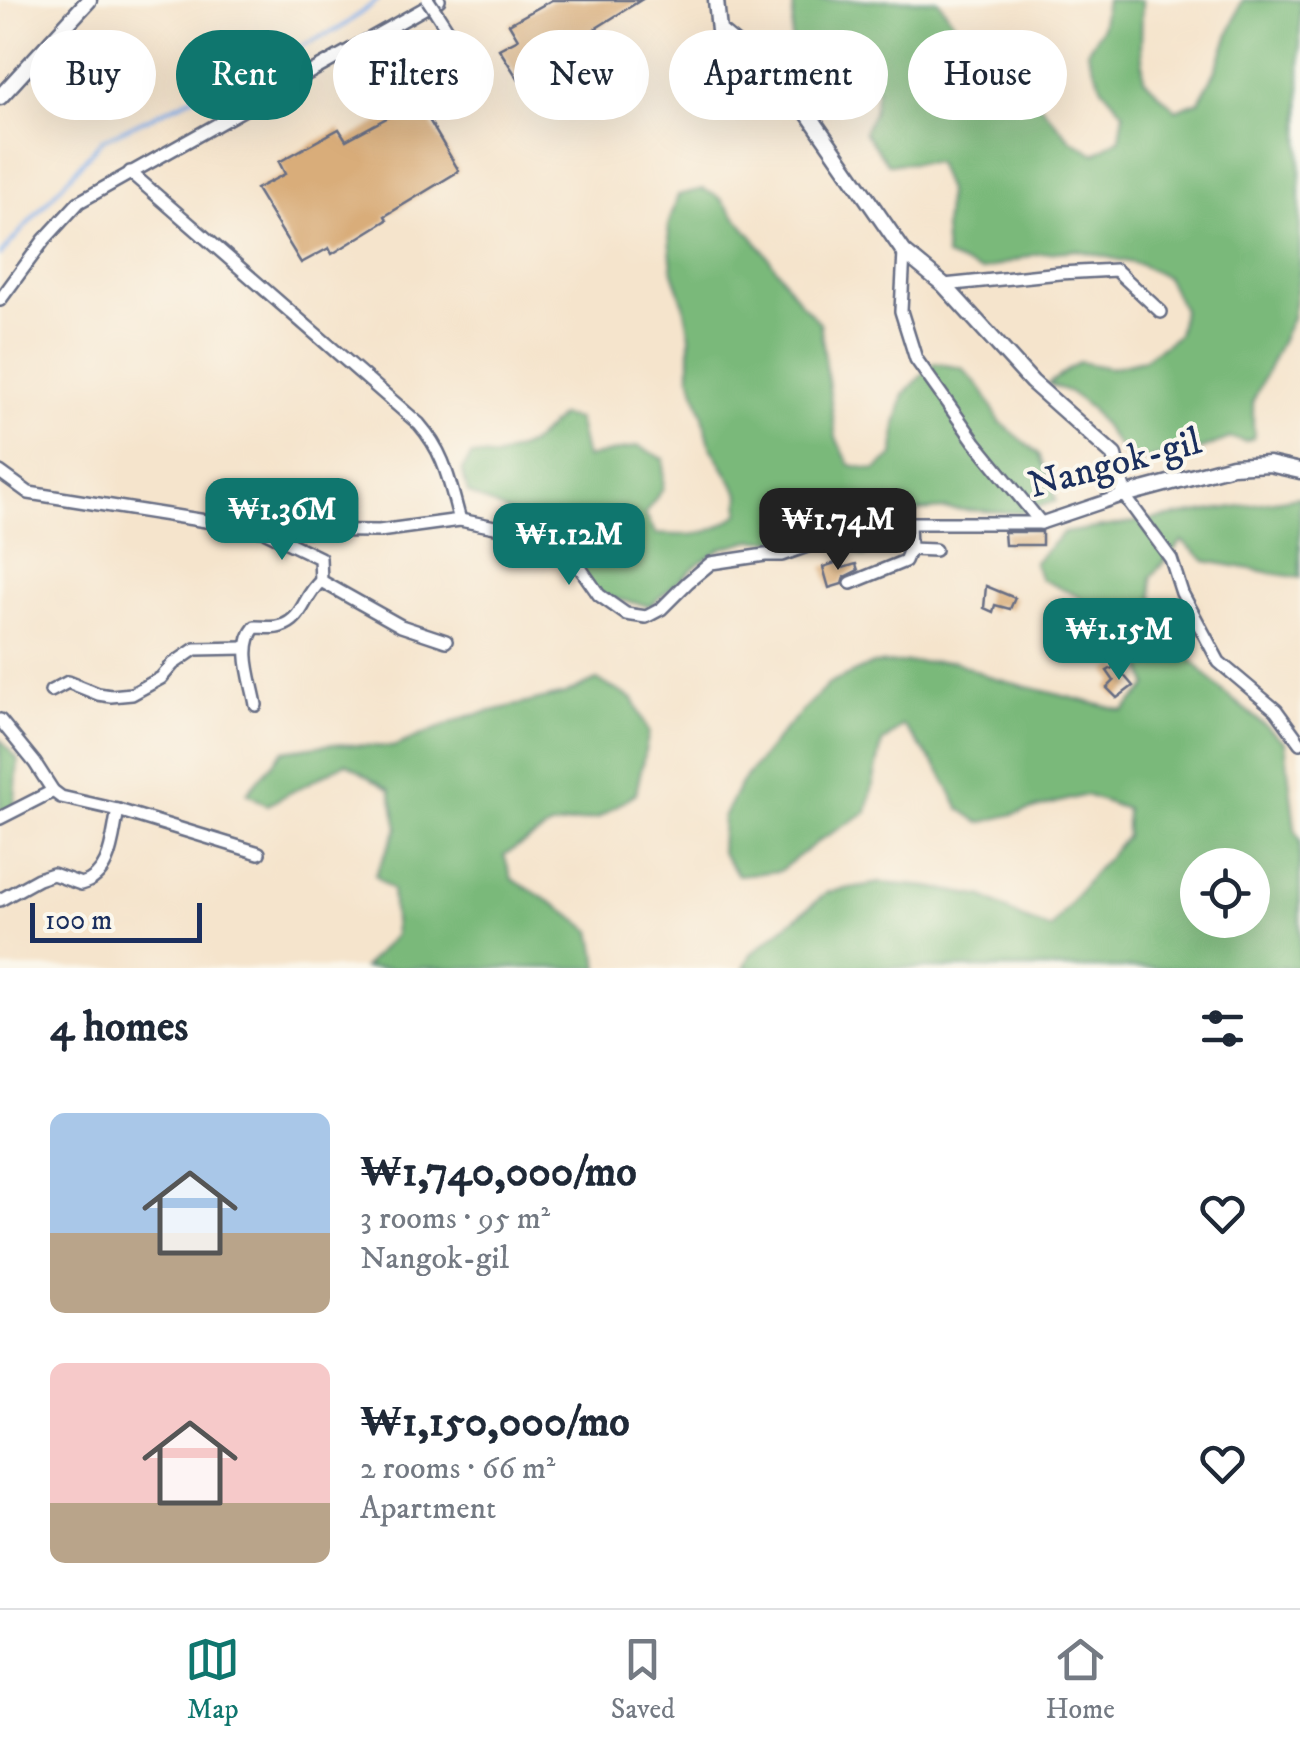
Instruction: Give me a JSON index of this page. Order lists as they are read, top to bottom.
{
  "streets": {
    "street": ["Nangok-gil"]
  },
  "scale_bar": "100 m",
  "page": {
    "chip": [
      "Buy",
      "Rent",
      "Filters",
      "New",
      "Apartment",
      "House"
    ],
    "price": [
      "₩1.36M",
      "₩1.74M",
      "₩1.12M",
      "₩1.15M"
    ],
    "scale": "100 m",
    "heading": "4 homes",
    "list": [
      {
        "name": "₩1,740,000/mo",
        "note": "3 rooms · 95 m² · Nangok-gil"
      },
      {
        "name": "₩1,150,000/mo",
        "note": "2 rooms · 66 m² · Apartment"
      }
    ],
    "tabs": ["Map", "Saved", "Home"]
  }
}
